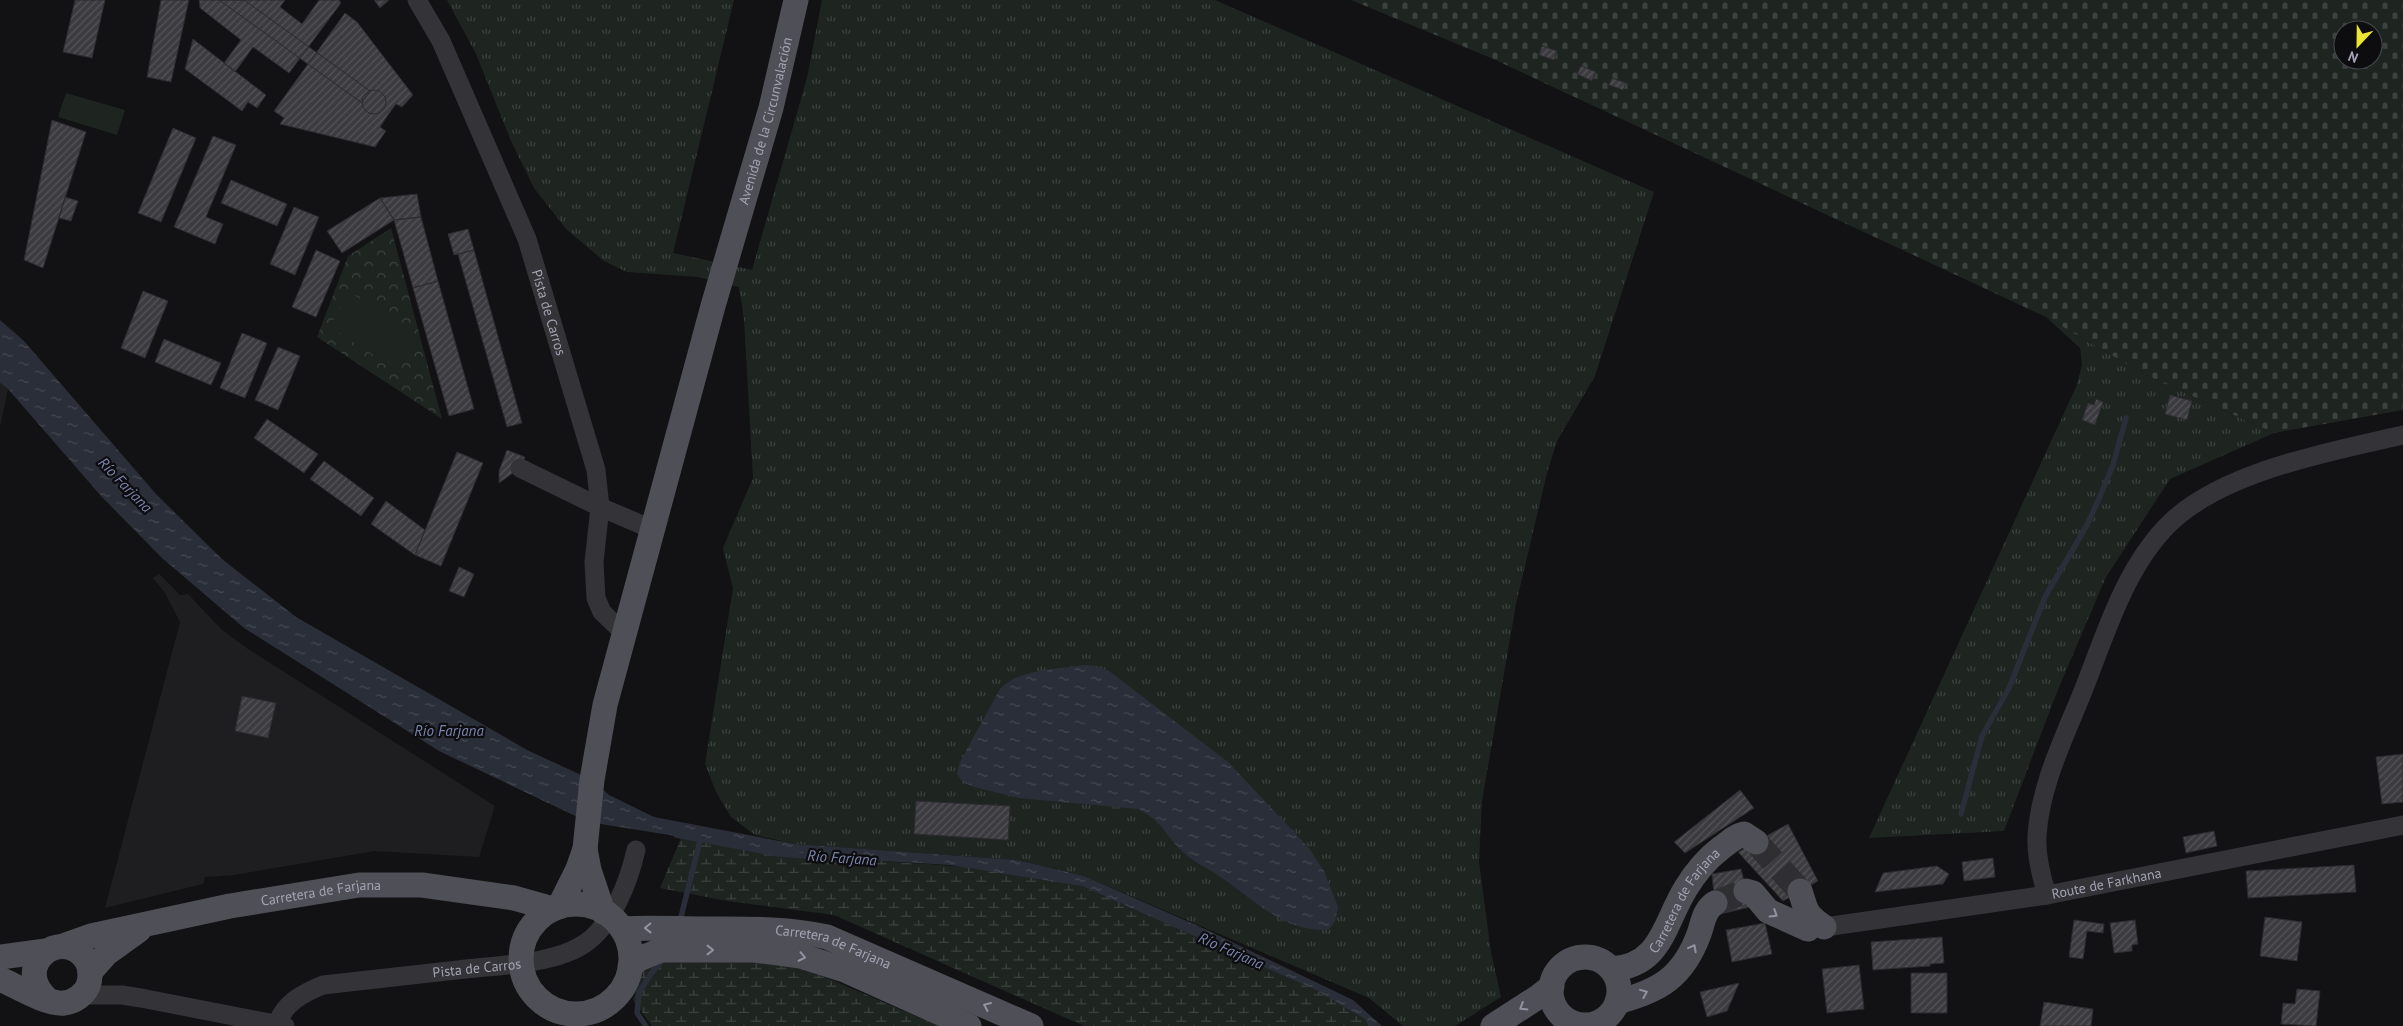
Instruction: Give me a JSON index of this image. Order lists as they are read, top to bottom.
{
  "streets": {
    "main road": ["Avenida de la Circunvalación", "Carretera de Farjana"],
    "street": ["Pista de Carros", "Route de Farkhana"]
  },
  "crossings": [
    ["Avenida de la Circunvalación", "Pista de Carros"],
    ["Pista de Carros", "Carretera de Farjana"]
  ],
  "water": ["Río Farjana"],
  "north": "bottom"
}
